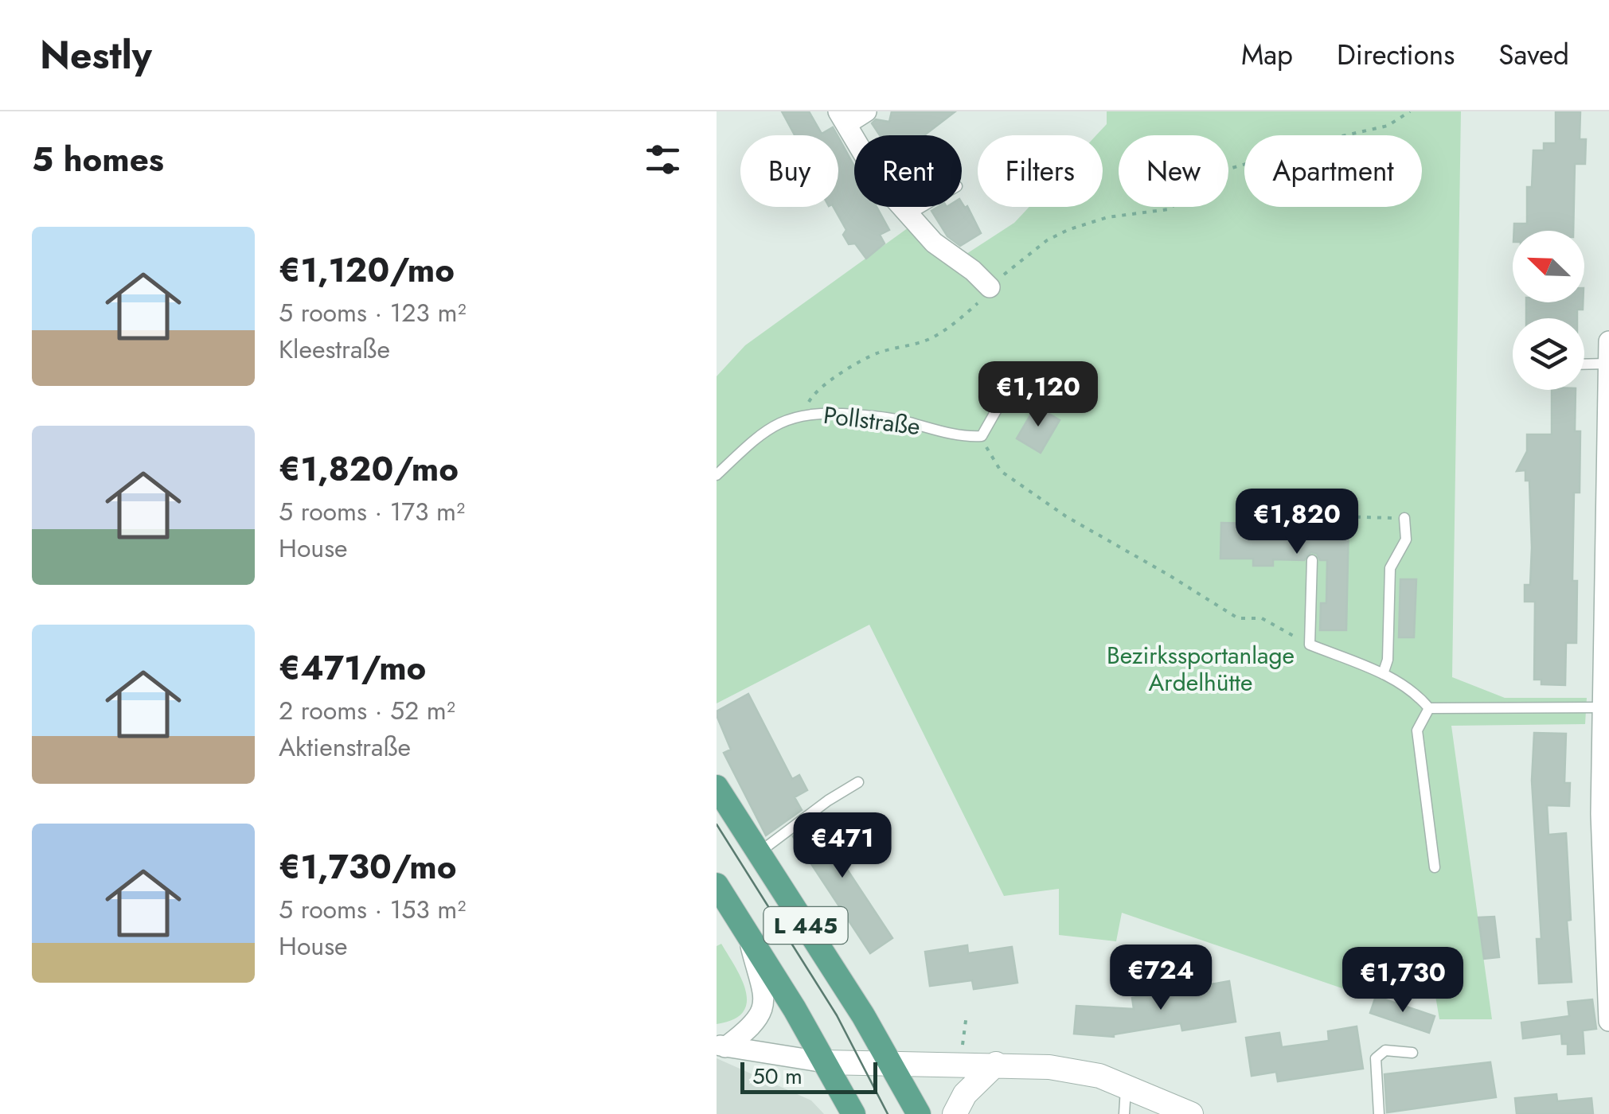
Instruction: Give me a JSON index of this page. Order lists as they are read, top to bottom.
{
  "streets": {
    "main road": ["L 445"],
    "lane": ["Pollstraße"]
  },
  "parks": ["Bezirkssportanlage Ardelhütte"],
  "scale_bar": "50 m",
  "north": "top left",
  "page": {
    "header": "Nestly",
    "nav": ["Map", "Directions", "Saved"],
    "heading": "5 homes",
    "chip": [
      "Buy",
      "Rent",
      "Filters",
      "New",
      "Apartment"
    ],
    "list": [
      {
        "name": "€1,120/mo",
        "note": "5 rooms · 123 m² · Kleestraße"
      },
      {
        "name": "€1,820/mo",
        "note": "5 rooms · 173 m² · House"
      },
      {
        "name": "€471/mo",
        "note": "2 rooms · 52 m² · Aktienstraße"
      },
      {
        "name": "€1,730/mo",
        "note": "5 rooms · 153 m² · House"
      }
    ],
    "price": [
      "€1,120",
      "€1,820",
      "€471",
      "€724",
      "€1,730"
    ],
    "scale": "50 m"
  }
}
